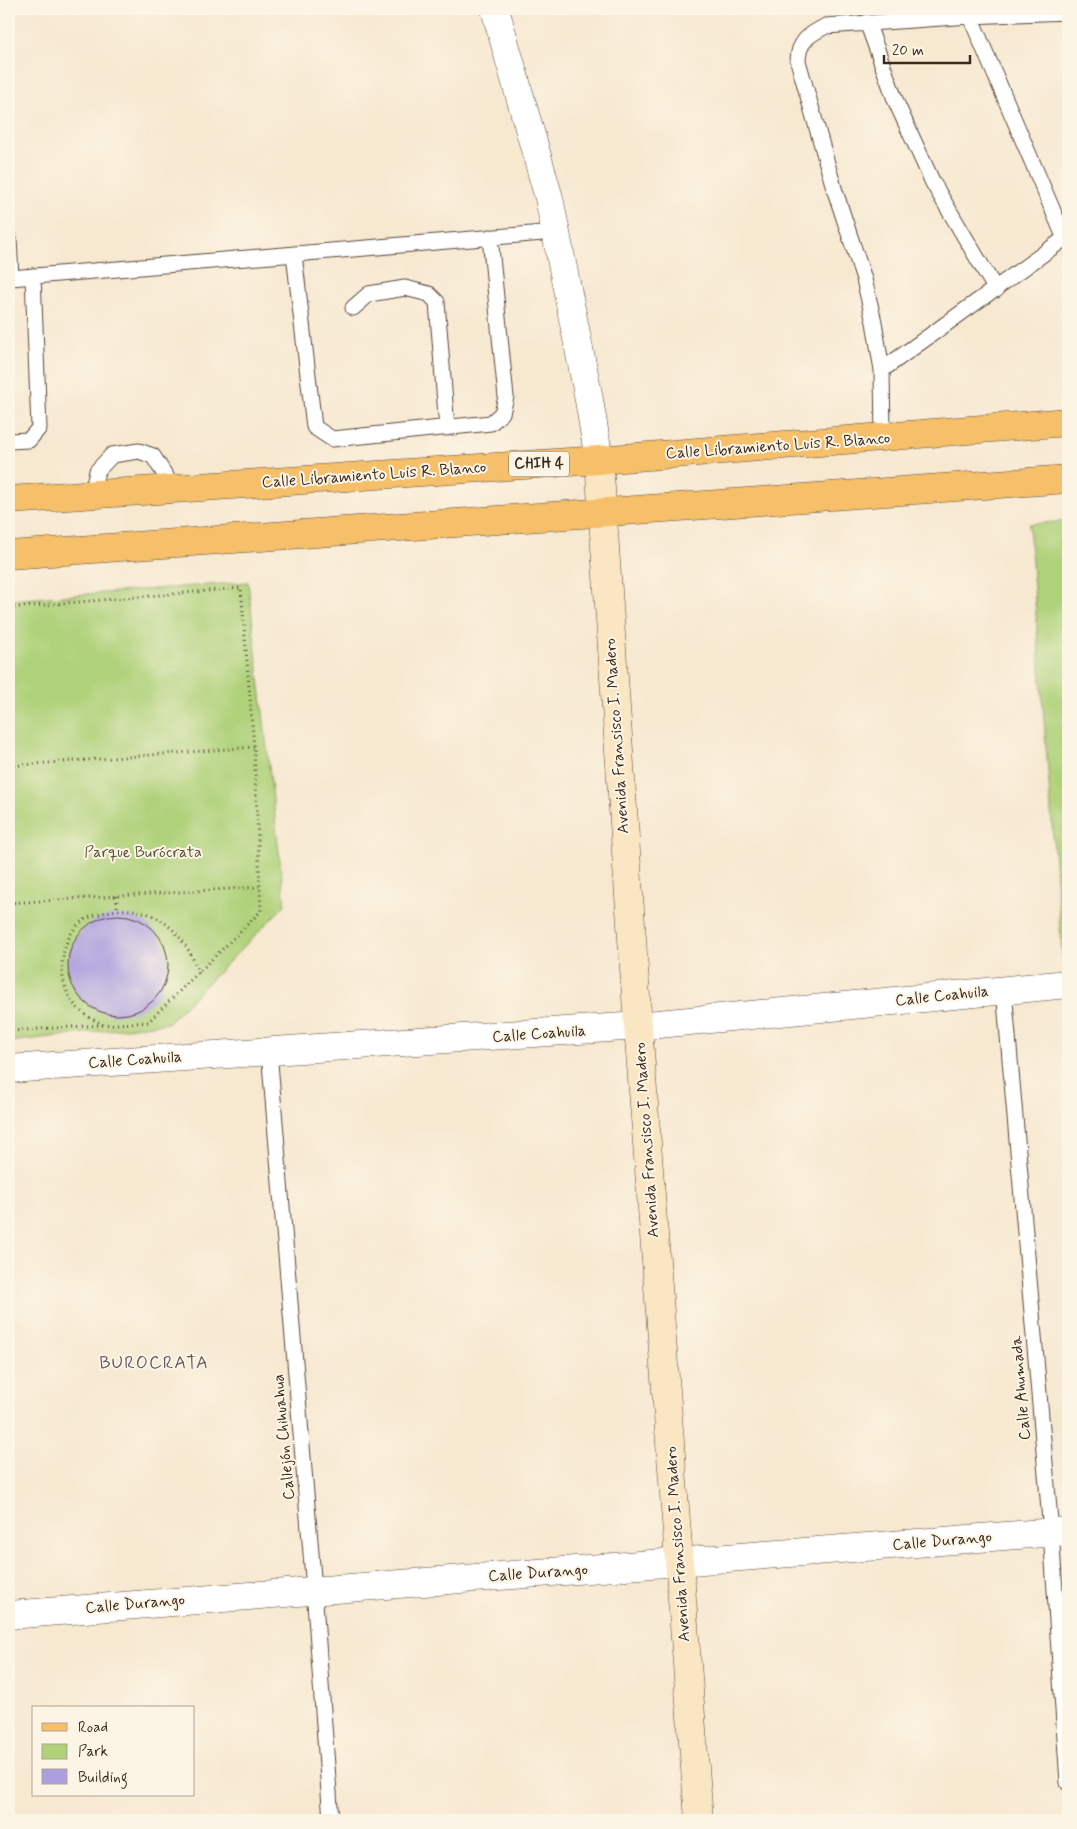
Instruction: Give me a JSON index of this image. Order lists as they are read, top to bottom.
{
  "streets": {
    "main road": ["Calle Libramiento Luis R. Blanco", "CHIH 4", "Avenida Fransisco I. Madero"],
    "street": ["Calle Coahuila", "Calle Durango"],
    "lane": ["Calle Ahumada", "Callejón Chihuahua"]
  },
  "crossings": [
    ["Calle Libramiento Luis R. Blanco", "Avenida Fransisco I. Madero"],
    ["Avenida Fransisco I. Madero", "Calle Coahuila"],
    ["Avenida Fransisco I. Madero", "Calle Durango"],
    ["Calle Coahuila", "Calle Ahumada"],
    ["Calle Coahuila", "Callejón Chihuahua"],
    ["Calle Ahumada", "Calle Durango"],
    ["Callejón Chihuahua", "Calle Durango"]
  ],
  "districts": ["BUROCRATA"],
  "parks": ["Parque Burócrata"],
  "legend": ["Road", "Park", "Building"],
  "scale_bar": "20 m"
}
